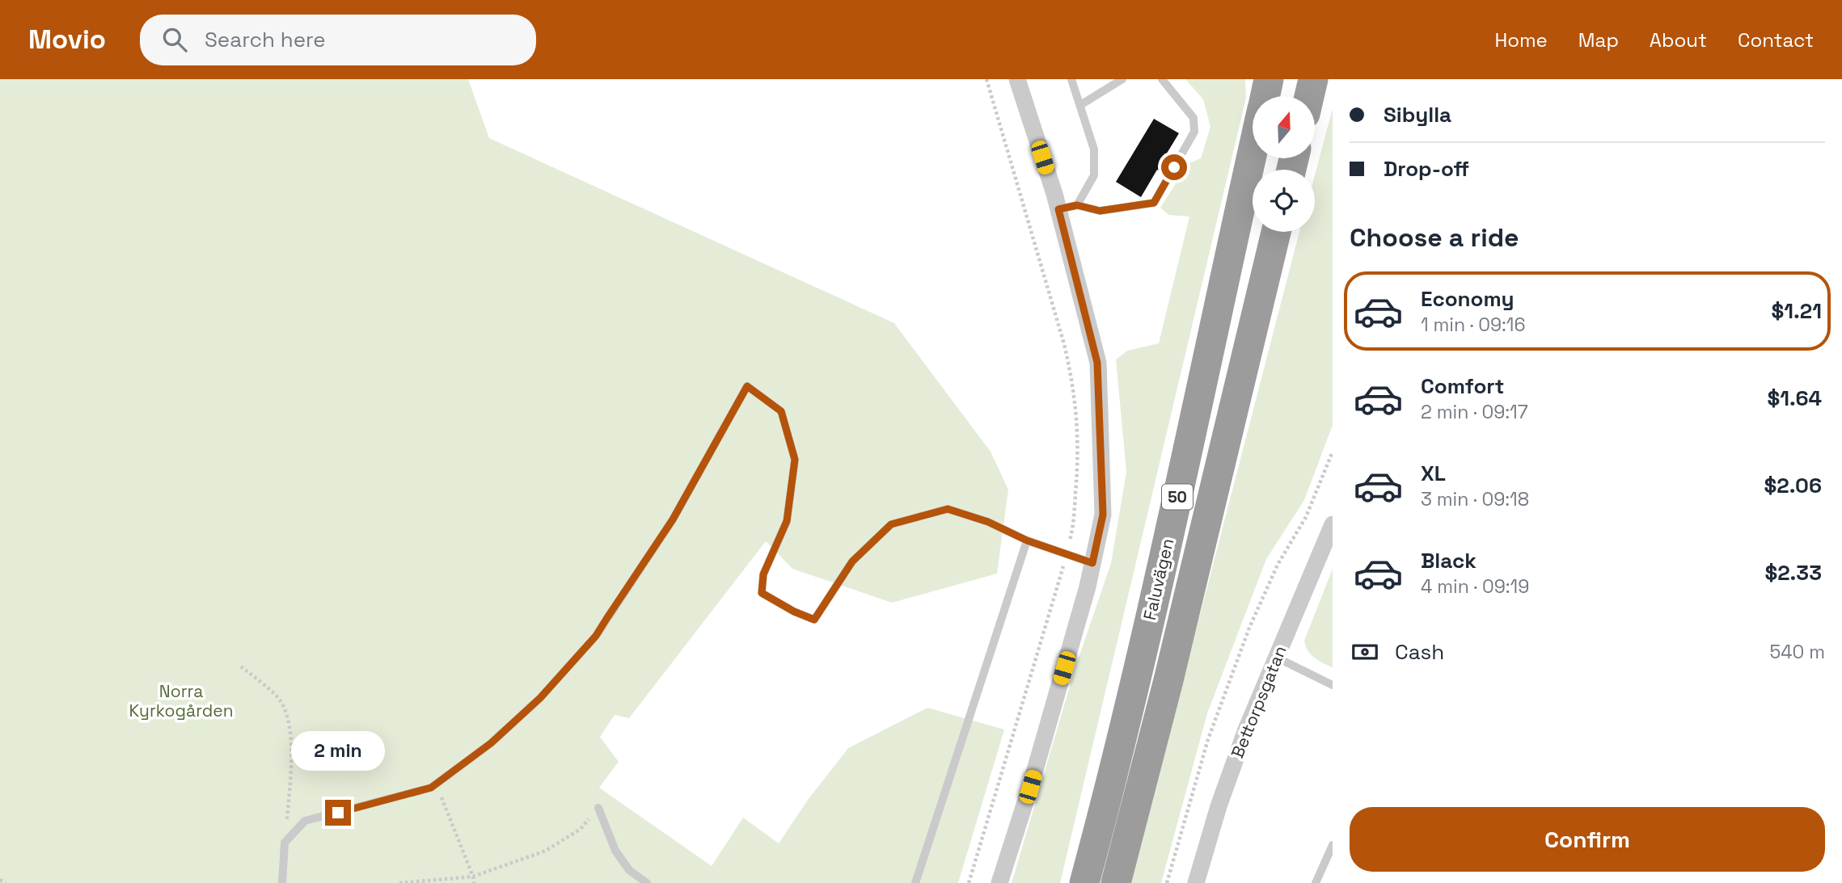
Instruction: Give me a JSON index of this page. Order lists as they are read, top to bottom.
{
  "streets": {
    "highway": ["50", "Faluvägen"],
    "street": ["Bettorpsgatan"]
  },
  "parks": ["Norra Kyrkogården"],
  "north": "top",
  "page": {
    "header": "Movio",
    "search": "Search here",
    "nav": [
      "Home",
      "Map",
      "About",
      "Contact"
    ],
    "banner": ["Sibylla", "Drop-off"],
    "heading": "Choose a ride",
    "list": [
      {
        "name": "Economy",
        "note": "1 min · 09:16",
        "value": "$1.21"
      },
      {
        "name": "Comfort",
        "note": "2 min · 09:17",
        "value": "$1.64"
      },
      {
        "name": "XL",
        "note": "3 min · 09:18",
        "value": "$2.06"
      },
      {
        "name": "Black",
        "note": "4 min · 09:19",
        "value": "$2.33"
      }
    ],
    "pay": ["Cash", "540 m"],
    "bubble": "2 min",
    "buttons": "Confirm"
  }
}
